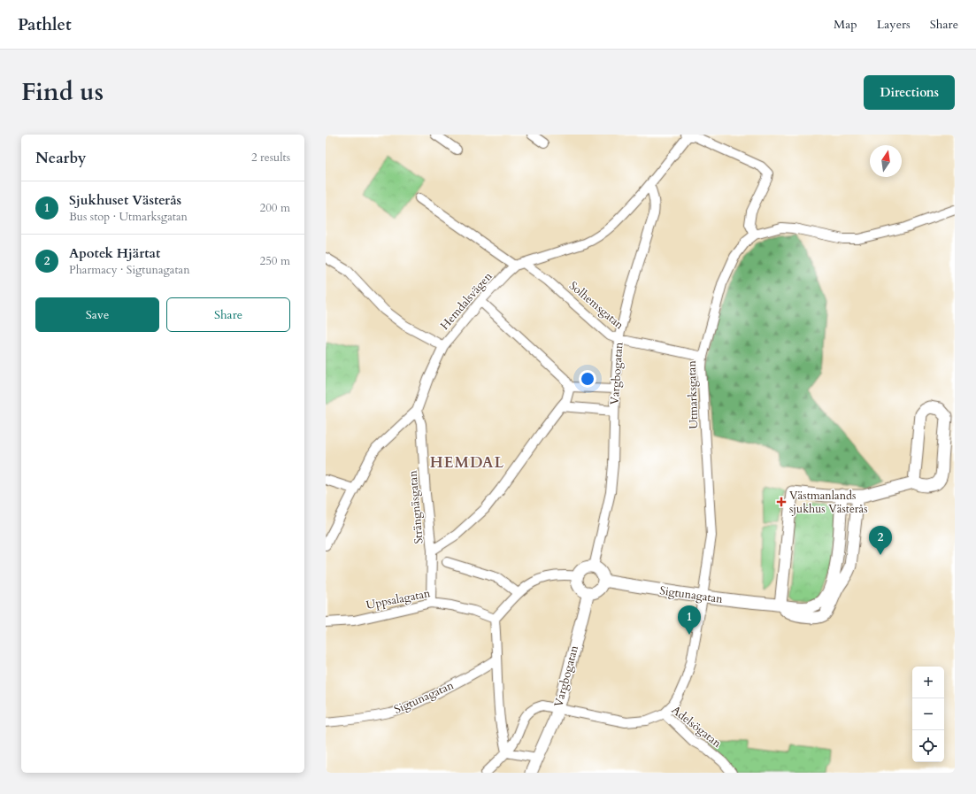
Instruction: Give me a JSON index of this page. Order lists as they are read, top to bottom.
{
  "streets": {
    "street": [
      "Hemdalsvägen",
      "Solhemsgatan",
      "Vargbogatan",
      "Utmarksgatan",
      "Strängnäsgatan",
      "Sigtunagatan",
      "Uppsalagatan",
      "Adelsögatan"
    ]
  },
  "crossings": [
    ["Hemdalsvägen", "Strängnäsgatan"],
    ["Solhemsgatan", "Vargbogatan"],
    ["Solhemsgatan", "Utmarksgatan"],
    ["Vargbogatan", "Sigtunagatan"],
    ["Vargbogatan", "Adelsögatan"],
    ["Utmarksgatan", "Sigtunagatan"],
    ["Utmarksgatan", "Adelsögatan"],
    ["Strängnäsgatan", "Uppsalagatan"]
  ],
  "districts": ["HEMDAL"],
  "places": {
    "health": ["Västmanlands sjukhus Västerås"]
  },
  "north": "top",
  "page": {
    "header": "Pathlet",
    "nav": ["Map", "Layers", "Share"],
    "title": "Find us",
    "buttons": [
      "Directions",
      ["Save", "Share"]
    ],
    "heading": ["Nearby", "2 results"],
    "list": [
      {
        "mark": "1",
        "name": "Sjukhuset Västerås",
        "note": "Bus stop · Utmarksgatan",
        "value": "200 m"
      },
      {
        "mark": "2",
        "name": "Apotek Hjärtat",
        "note": "Pharmacy · Sigtunagatan",
        "value": "250 m"
      }
    ],
    "pins": ["2", "1"],
    "map_buttons": ["+", "−"]
  }
}
